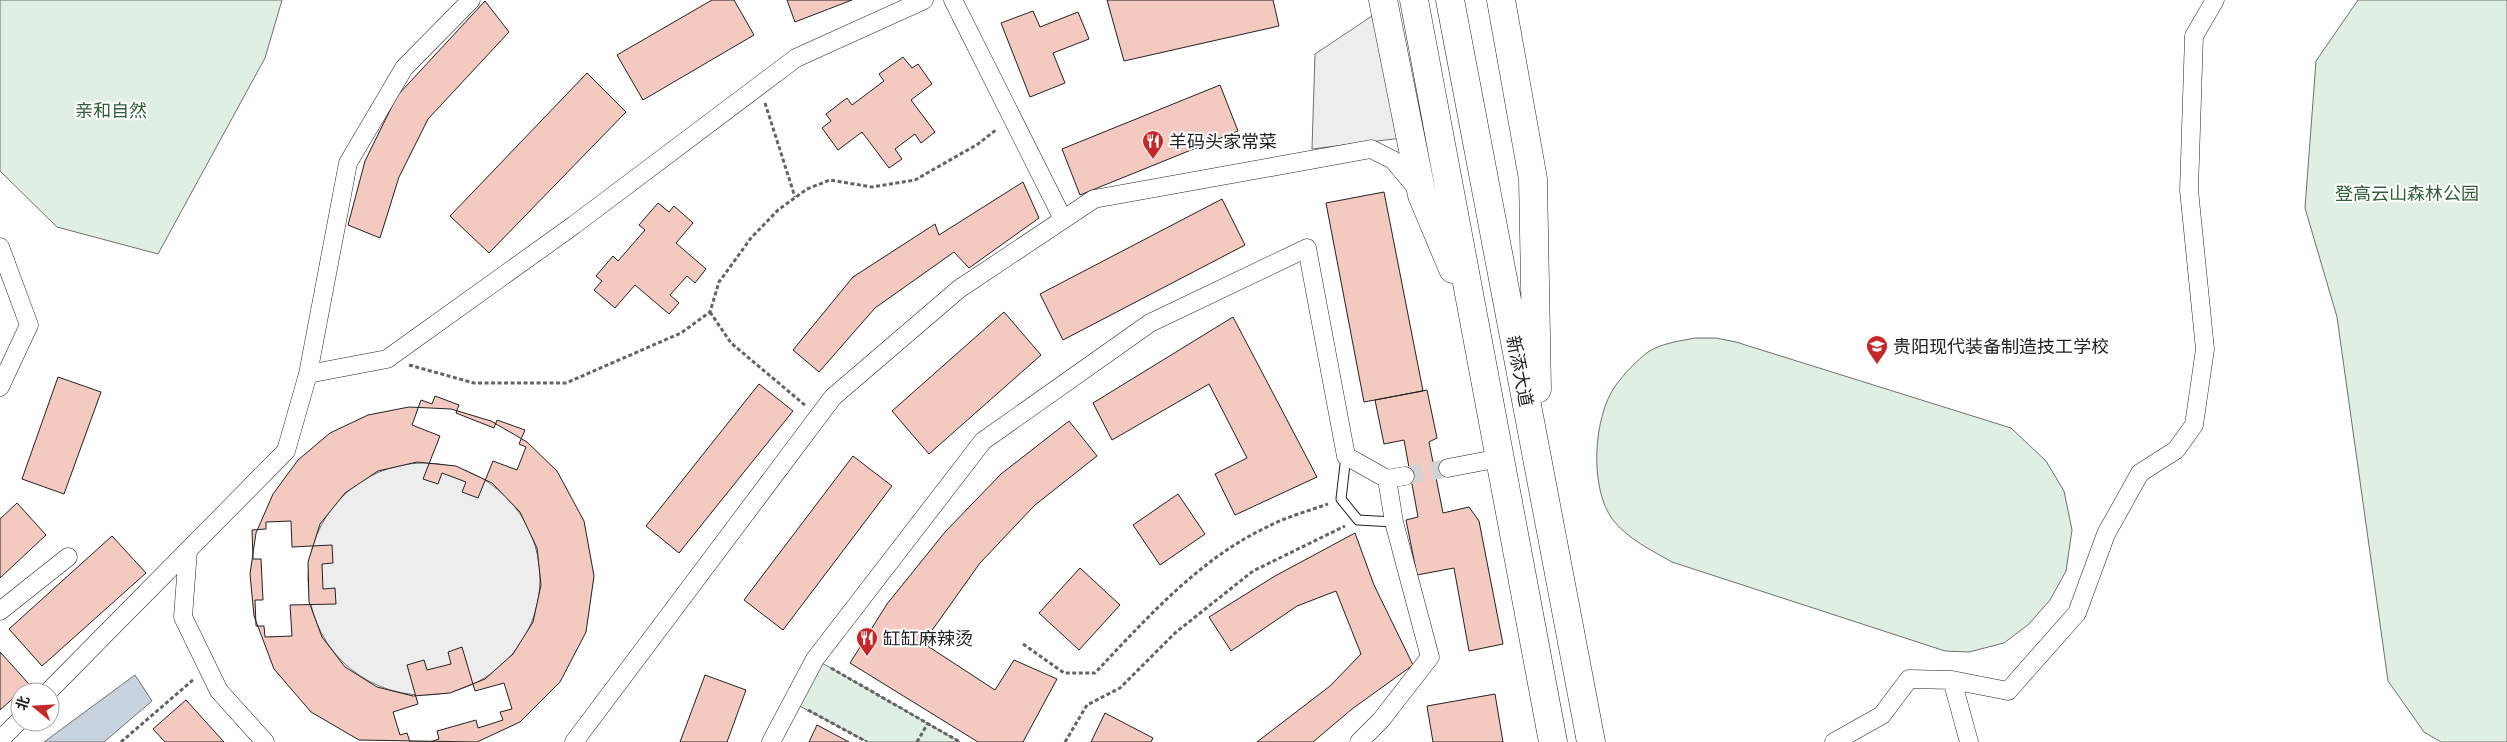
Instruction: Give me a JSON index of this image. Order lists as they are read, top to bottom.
{
  "streets": {
    "main road": ["新添大道"]
  },
  "parks": ["亲和自然", "登高云山森林公园"],
  "places": {
    "restaurant": ["羊码头家常菜", "缸缸麻辣烫"],
    "school or university": ["贵阳现代装备制造技工学校"]
  },
  "north": "left"
}
